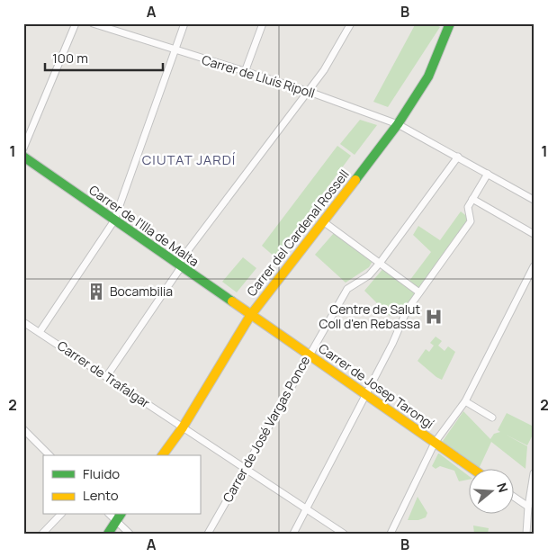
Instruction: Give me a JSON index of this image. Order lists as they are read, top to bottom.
{
  "streets": {
    "street": [
      "Carrer de Lluís Ripoll",
      "Carrer de l'Illa de Malta",
      "Carrer del Cardenal Rossell",
      "Carrer de Trafalgar",
      "Carrer de Josep Tarongí",
      "Carrer de José Vargas Ponce"
    ]
  },
  "crossings": [
    ["Carrer de Lluís Ripoll", "Carrer del Cardenal Rossell"],
    ["Carrer de Lluís Ripoll", "Carrer de José Vargas Ponce"],
    ["Carrer de l'Illa de Malta", "Carrer del Cardenal Rossell"],
    ["Carrer de l'Illa de Malta", "Carrer de Josep Tarongí"],
    ["Carrer del Cardenal Rossell", "Carrer de Trafalgar"],
    ["Carrer del Cardenal Rossell", "Carrer de Josep Tarongí"],
    ["Carrer de Trafalgar", "Carrer de José Vargas Ponce"],
    ["Carrer de Josep Tarongí", "Carrer de José Vargas Ponce"]
  ],
  "districts": ["CIUTAT JARDÍ"],
  "places": {
    "building": ["Bocambilia"],
    "hospital": ["Centre de Salut Coll d'en Rebassa"]
  },
  "legend": ["Fluido", "Lento"],
  "scale_bar": "100 m",
  "north": "right",
  "grid": {
    "columns": ["A", "B"],
    "rows": ["1", "2"]
  }
}
